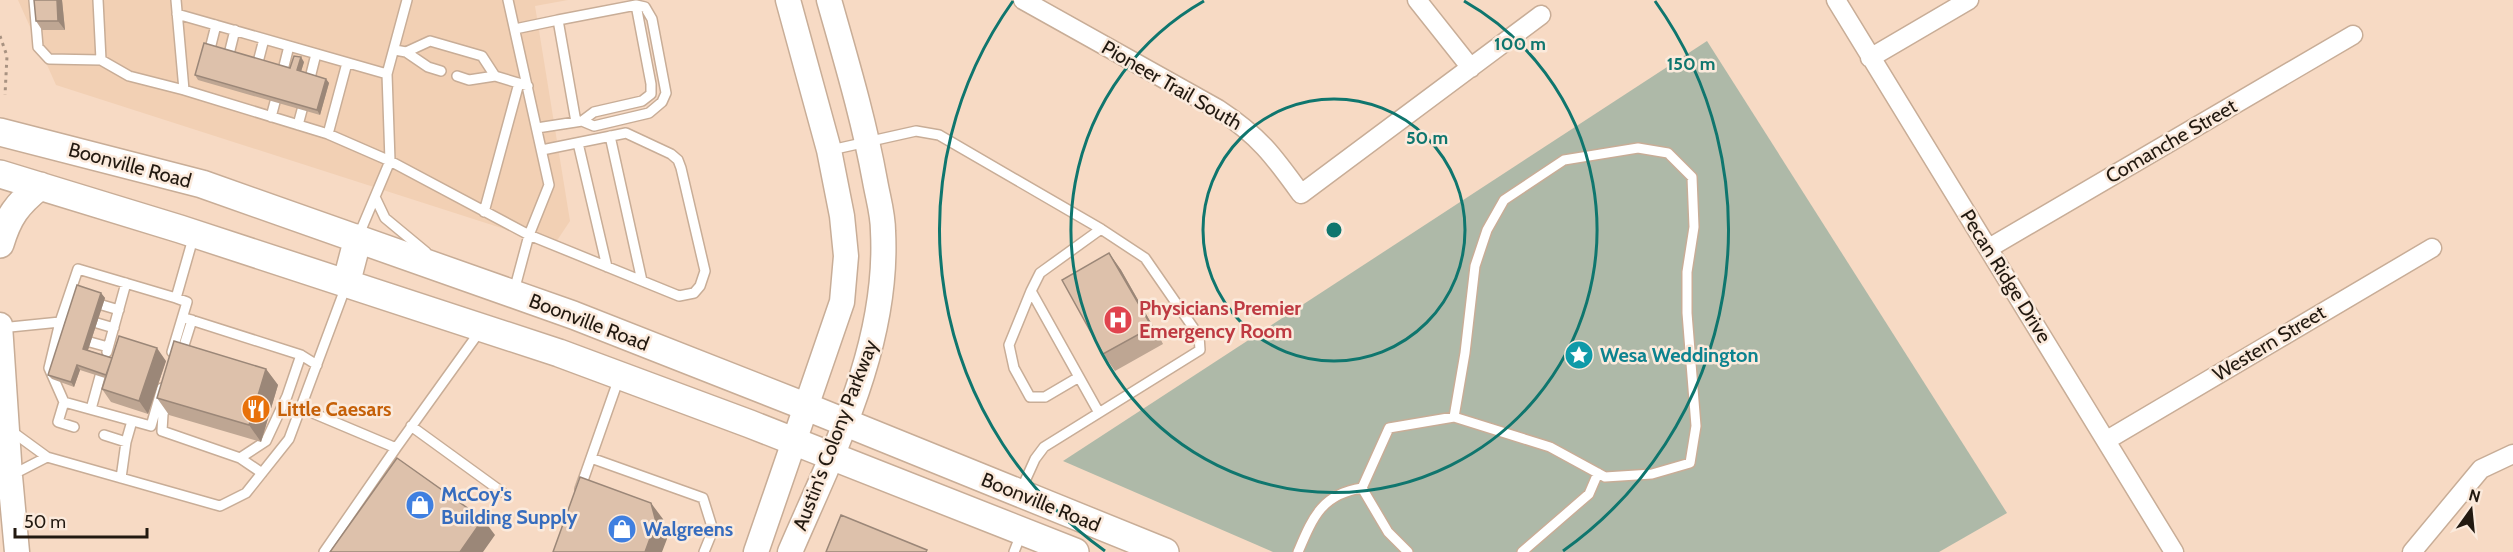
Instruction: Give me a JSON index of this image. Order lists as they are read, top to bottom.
{
  "streets": {
    "main road": ["Boonville Road"],
    "street": [
      "Pioneer Trail South",
      "Comanche Street",
      "Pecan Ridge Drive",
      "Western Street",
      "Austin's Colony Parkway"
    ]
  },
  "crossings": [
    ["Comanche Street", "Pecan Ridge Drive"],
    ["Boonville Road", "Austin's Colony Parkway"],
    ["Pecan Ridge Drive", "Western Street"]
  ],
  "places": {
    "hospital": ["Physicians Premier Emergency Room"],
    "place": ["Wesa Weddington"],
    "restaurant": ["Little Caesars"],
    "shop": ["McCoy's Building Supply", "Walgreens"]
  },
  "scale_bar": "50 m",
  "north": "top",
  "rings": ["100 m", "150 m", "50 m"]
}
